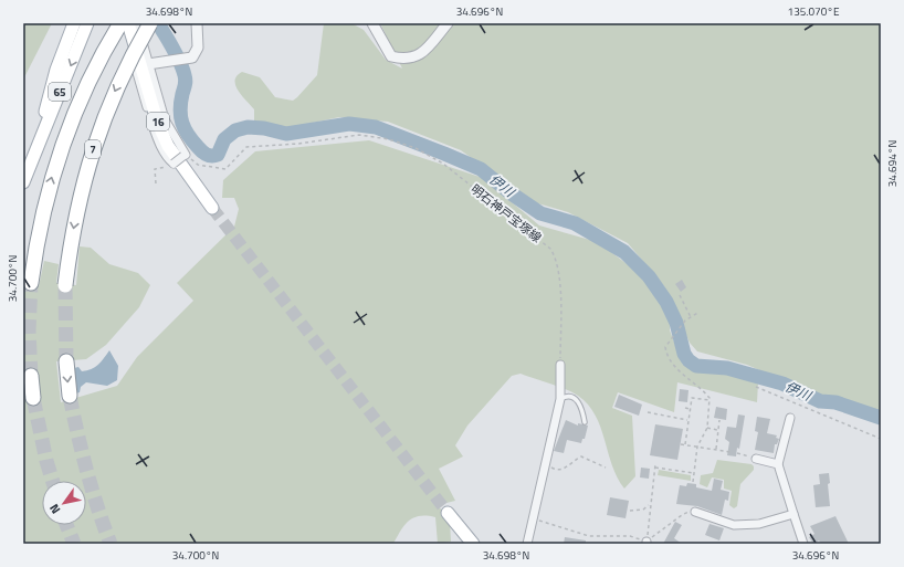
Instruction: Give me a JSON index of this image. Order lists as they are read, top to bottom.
{
  "streets": {
    "highway": ["7"],
    "main road": ["65", "16"],
    "path": ["明石神戸宝塚線"]
  },
  "water": ["伊川"],
  "north": "bottom left",
  "coordinates": [
    "34.698°N",
    "34.696°N",
    "135.070°E",
    "34.694°N",
    "34.700°N"
  ]
}
